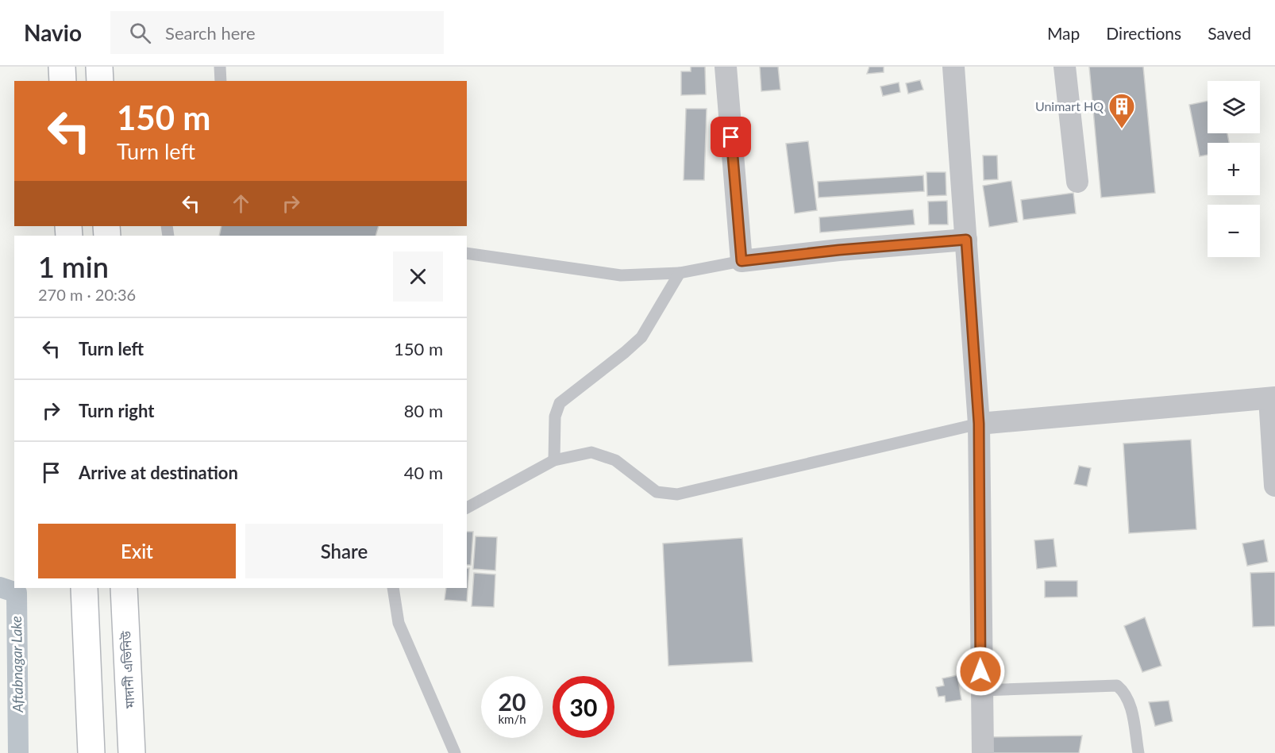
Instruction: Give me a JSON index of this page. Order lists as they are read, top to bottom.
{
  "streets": {
    "main road": ["মাদানী এভিনিউ"]
  },
  "water": ["Aftabnagar Lake"],
  "places": {
    "building": ["Unimart HQ"]
  },
  "page": {
    "header": "Navio",
    "search": "Search here",
    "nav": ["Map", "Directions", "Saved"],
    "map_buttons": ["+", "−"],
    "turn": ["150 m", "Turn left"],
    "heading": ["1 min", "270 m · 20:36"],
    "list": [
      {
        "name": "Turn left",
        "value": "150 m"
      },
      {
        "name": "Turn right",
        "value": "80 m"
      },
      {
        "name": "Arrive at destination",
        "value": "40 m"
      }
    ],
    "buttons": ["Exit", "Share"],
    "speed": "20 km/h",
    "limit": "30"
  }
}
